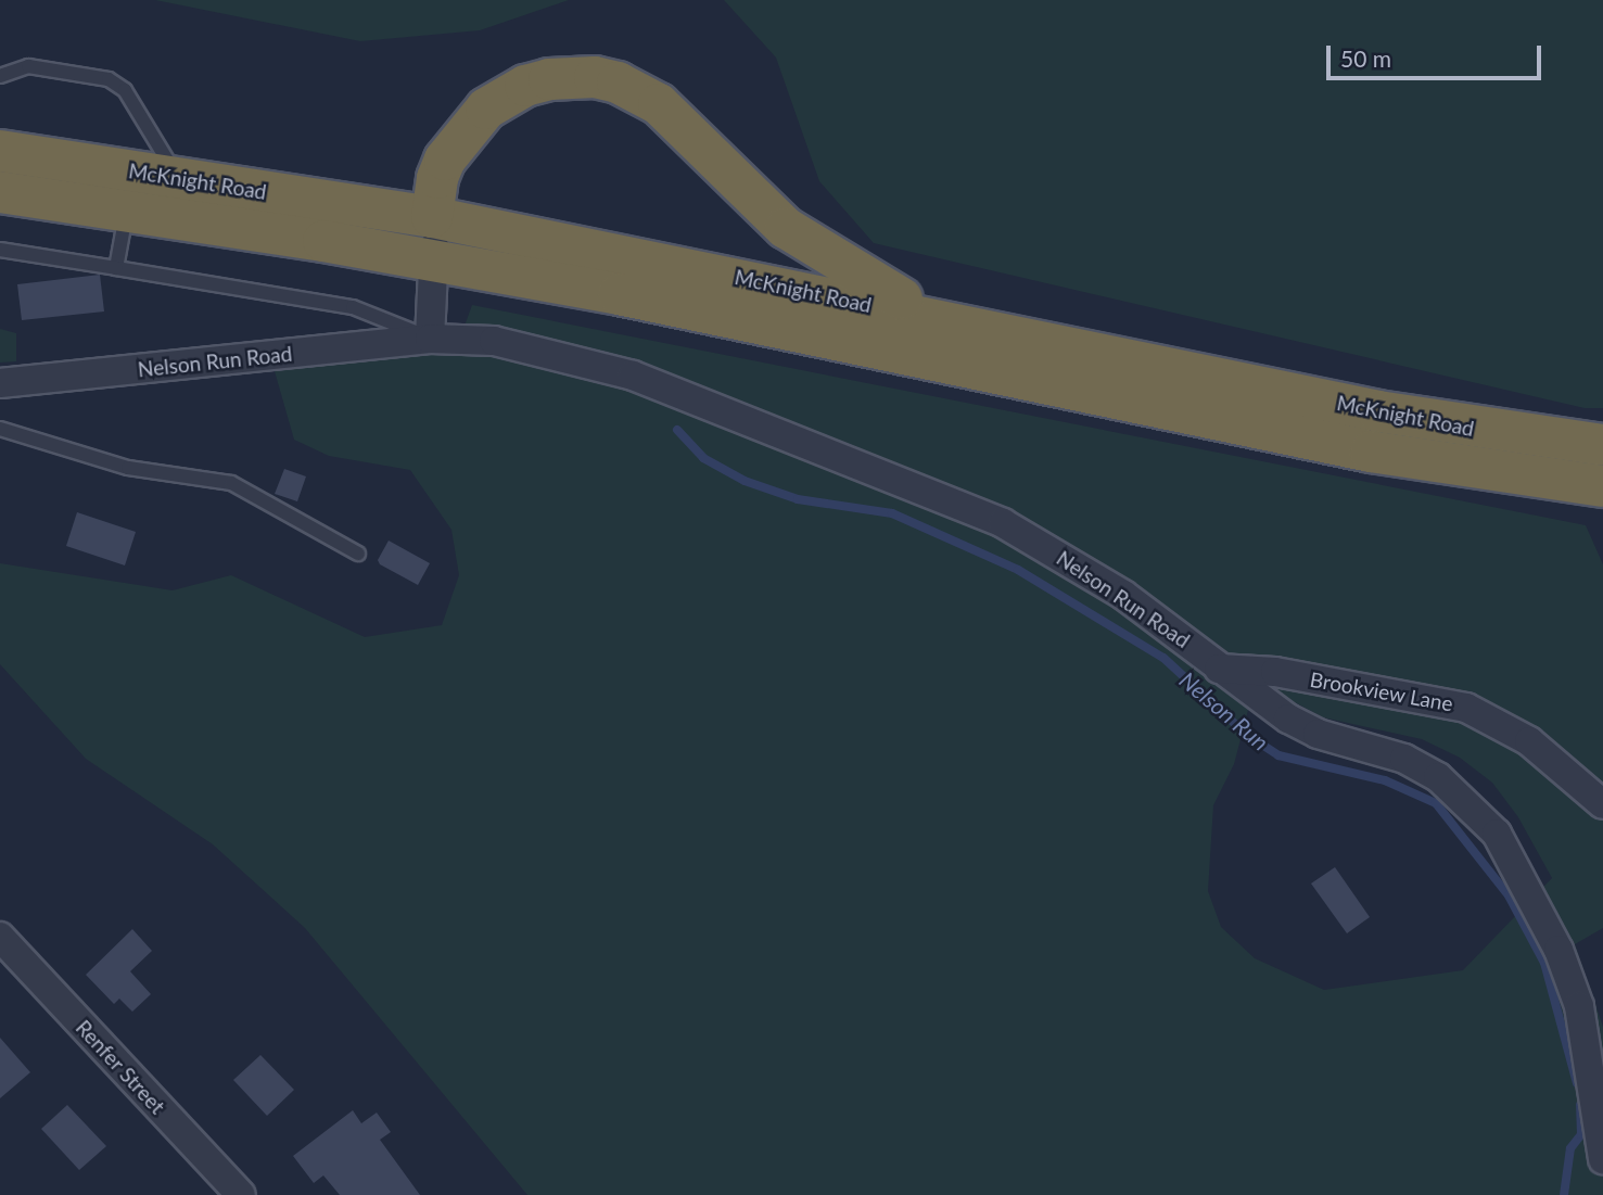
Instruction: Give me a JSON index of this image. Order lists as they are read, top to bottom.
{
  "streets": {
    "highway": ["McKnight Road"],
    "street": ["Nelson Run Road", "Brookview Lane", "Renfer Street"]
  },
  "crossings": [
    ["Nelson Run Road", "Brookview Lane"]
  ],
  "water": ["Nelson Run"],
  "scale_bar": "50 m"
}
